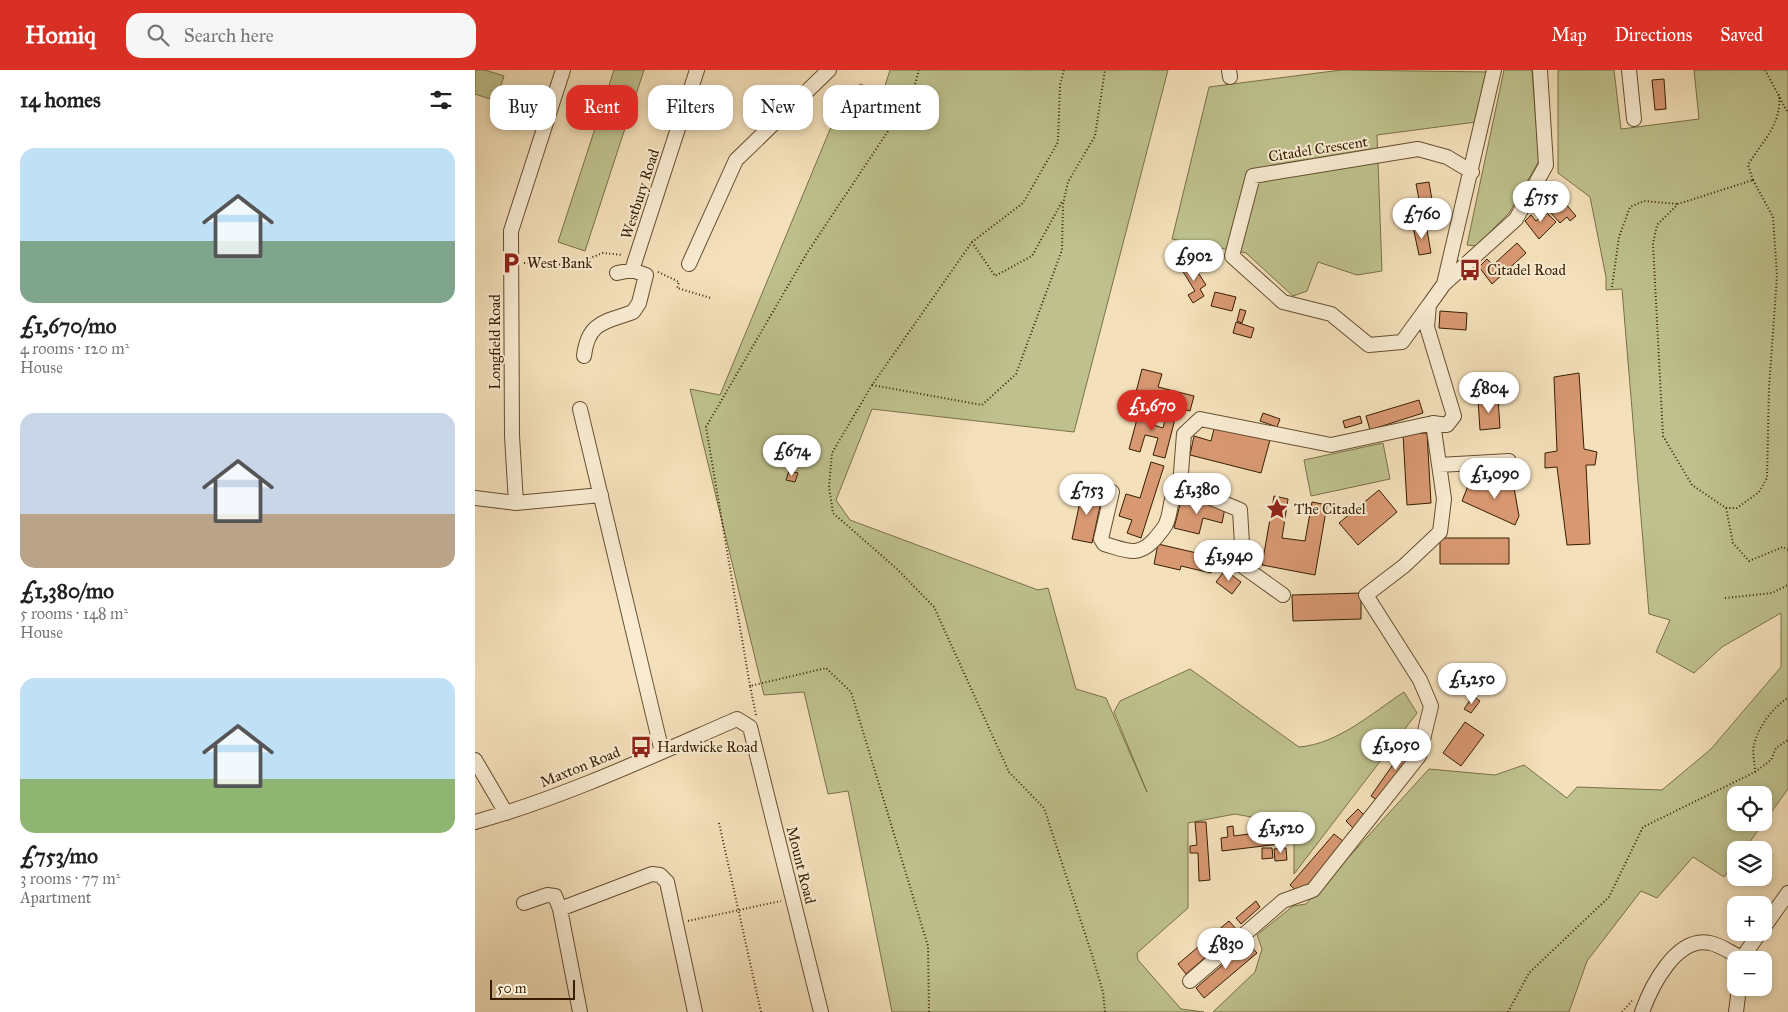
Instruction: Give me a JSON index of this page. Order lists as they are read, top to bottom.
{
  "streets": {
    "street": [
      "Citadel Crescent",
      "Westbury Road",
      "Longfield Road",
      "Maxton Road",
      "Mount Road"
    ]
  },
  "crossings": [
    ["Maxton Road", "Mount Road"]
  ],
  "places": {
    "parking": ["West Bank"],
    "bus stop": ["Citadel Road", "Hardwicke Road"],
    "place": ["The Citadel"]
  },
  "scale_bar": "50 m",
  "page": {
    "header": "Homiq",
    "search": "Search here",
    "nav": ["Map", "Directions", "Saved"],
    "heading": "14 homes",
    "chip": [
      "Buy",
      "Rent",
      "Filters",
      "New",
      "Apartment"
    ],
    "list": [
      {
        "name": "£1,670/mo",
        "note": "4 rooms · 120 m² · House"
      },
      {
        "name": "£1,380/mo",
        "note": "5 rooms · 148 m² · House"
      },
      {
        "name": "£753/mo",
        "note": "3 rooms · 77 m² · Apartment"
      }
    ],
    "price": [
      "£755",
      "£760",
      "£902",
      "£804",
      "£1,670",
      "£674",
      "£1,090",
      "£1,380",
      "£753",
      "£1,940",
      "£1,250",
      "£1,050",
      "£1,520",
      "£830"
    ],
    "map_buttons": ["+", "−"],
    "scale": "50 m"
  }
}
